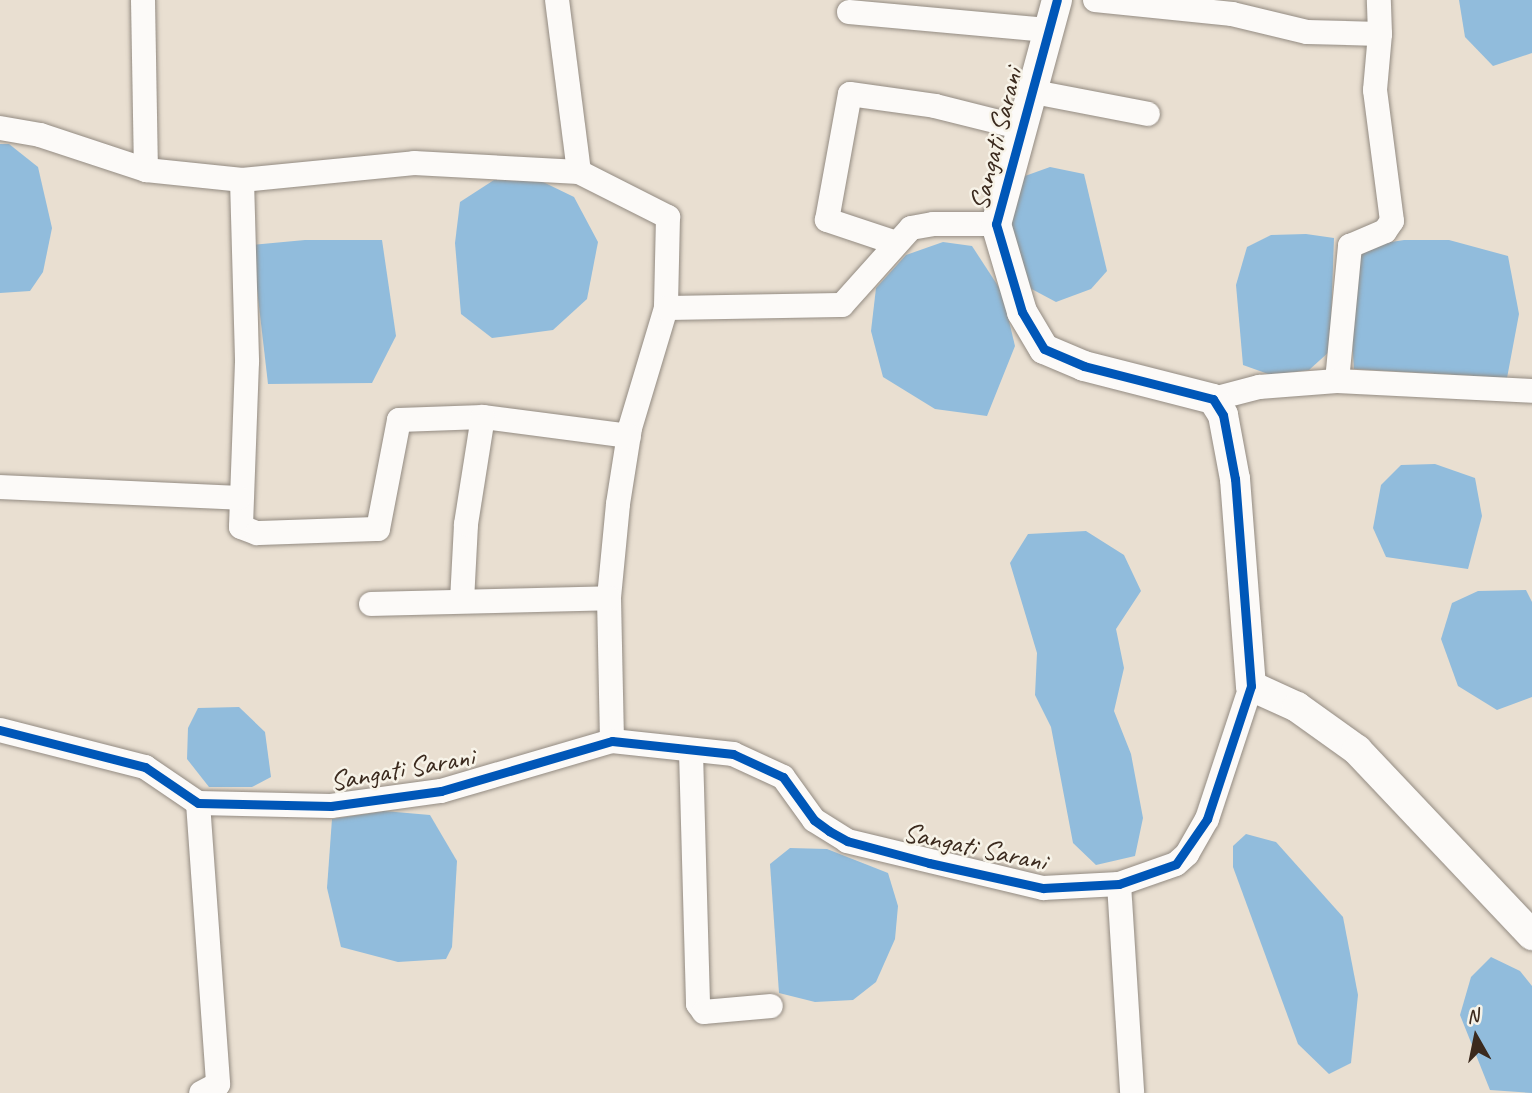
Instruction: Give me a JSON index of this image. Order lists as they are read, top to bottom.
{
  "streets": {
    "street": ["Sangati Sarani"]
  },
  "north": "top"
}
